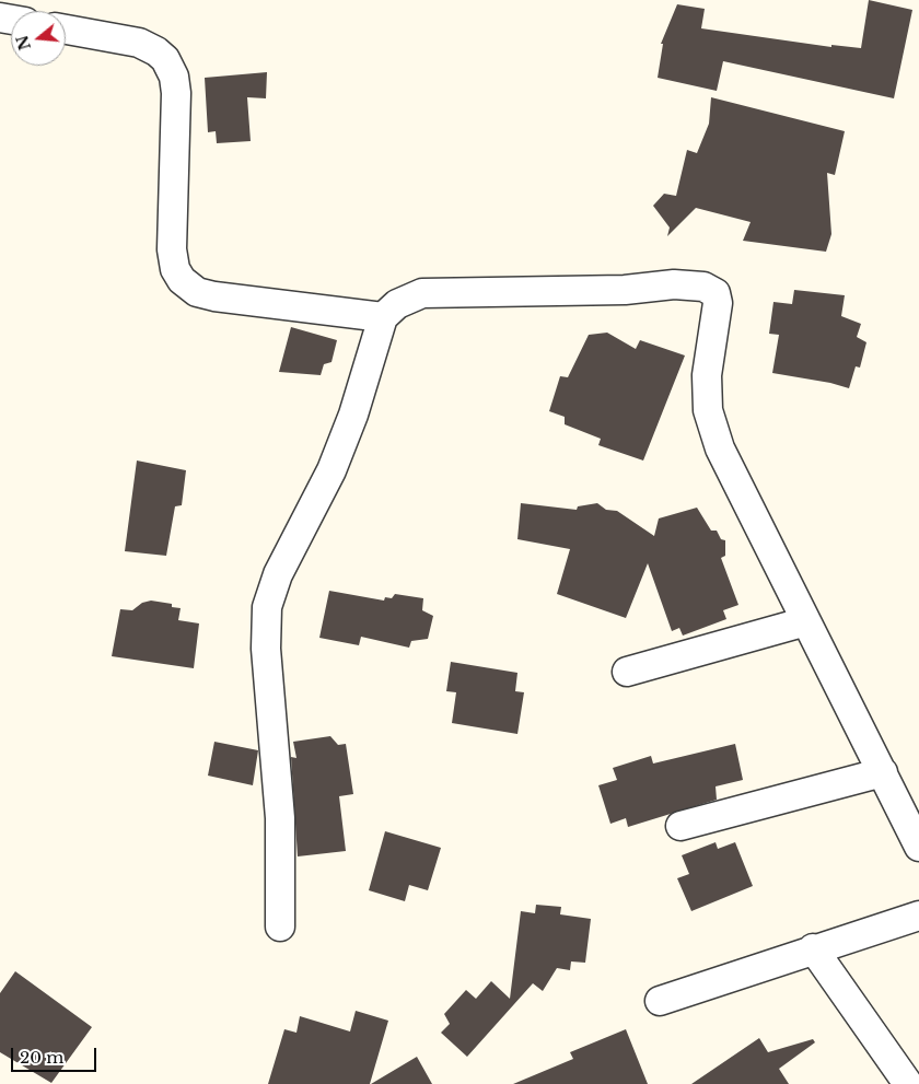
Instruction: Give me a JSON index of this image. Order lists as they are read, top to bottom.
{
  "scale_bar": "20 m",
  "north": "left"
}
